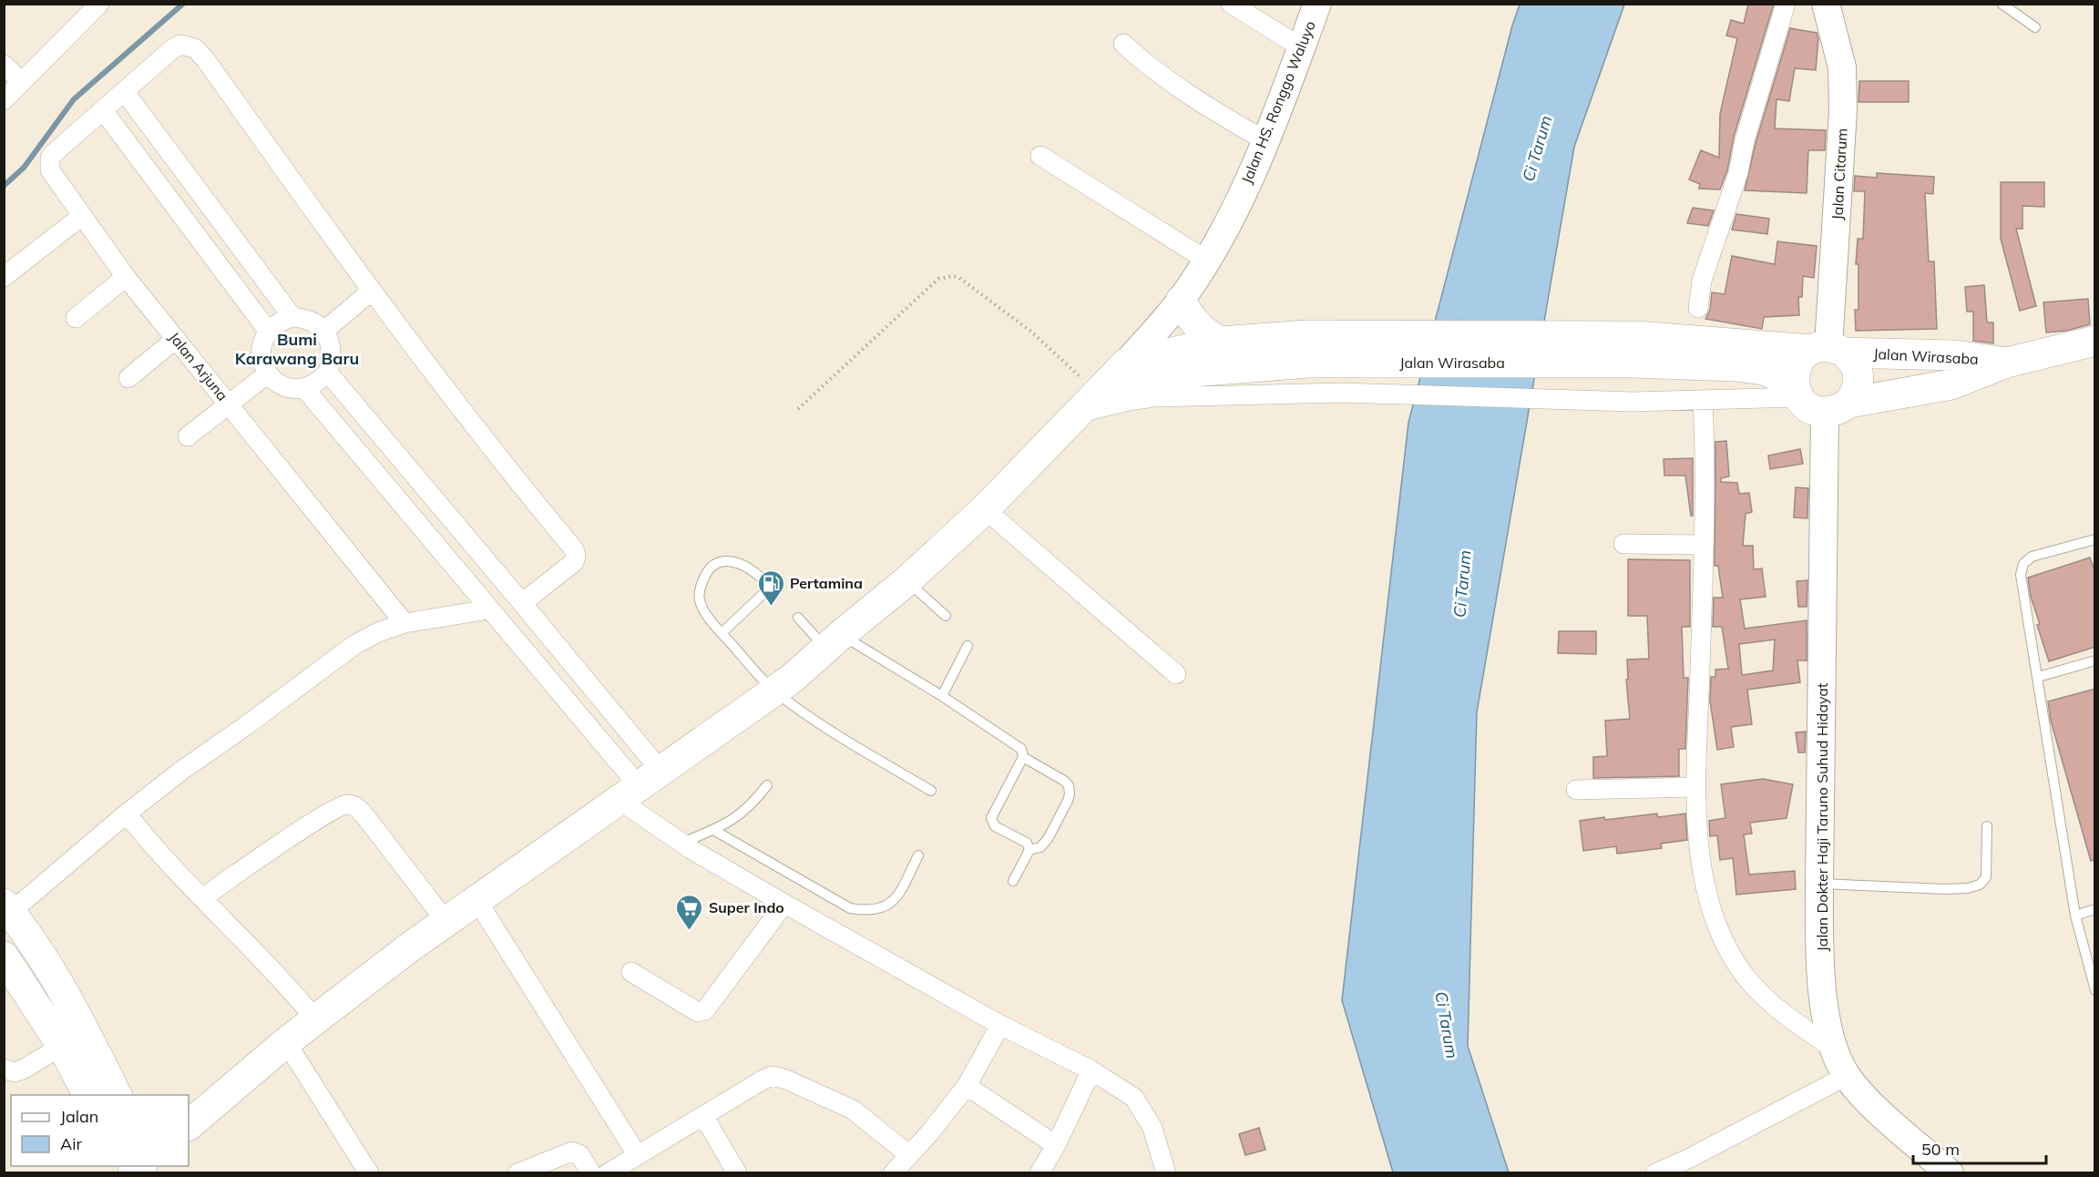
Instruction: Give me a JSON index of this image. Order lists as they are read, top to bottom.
{
  "streets": {
    "main road": ["Jalan HS. Ronggo Waluyo", "Jalan Wirasaba"],
    "street": ["Jalan Citarum", "Jalan Arjuna", "Jalan Dokter Haji Taruno Suhud Hidayat"]
  },
  "crossings": [
    ["Jalan HS. Ronggo Waluyo", "Jalan Wirasaba"],
    ["Jalan Citarum", "Jalan Wirasaba"],
    ["Jalan Citarum", "Jalan Dokter Haji Taruno Suhud Hidayat"],
    ["Jalan Wirasaba", "Jalan Dokter Haji Taruno Suhud Hidayat"]
  ],
  "districts": ["Bumi Karawang Baru"],
  "water": ["Ci Tarum"],
  "places": {
    "fuel station": ["Pertamina"],
    "supermarket": ["Super Indo"]
  },
  "legend": ["Jalan", "Air"],
  "scale_bar": "50 m"
}
